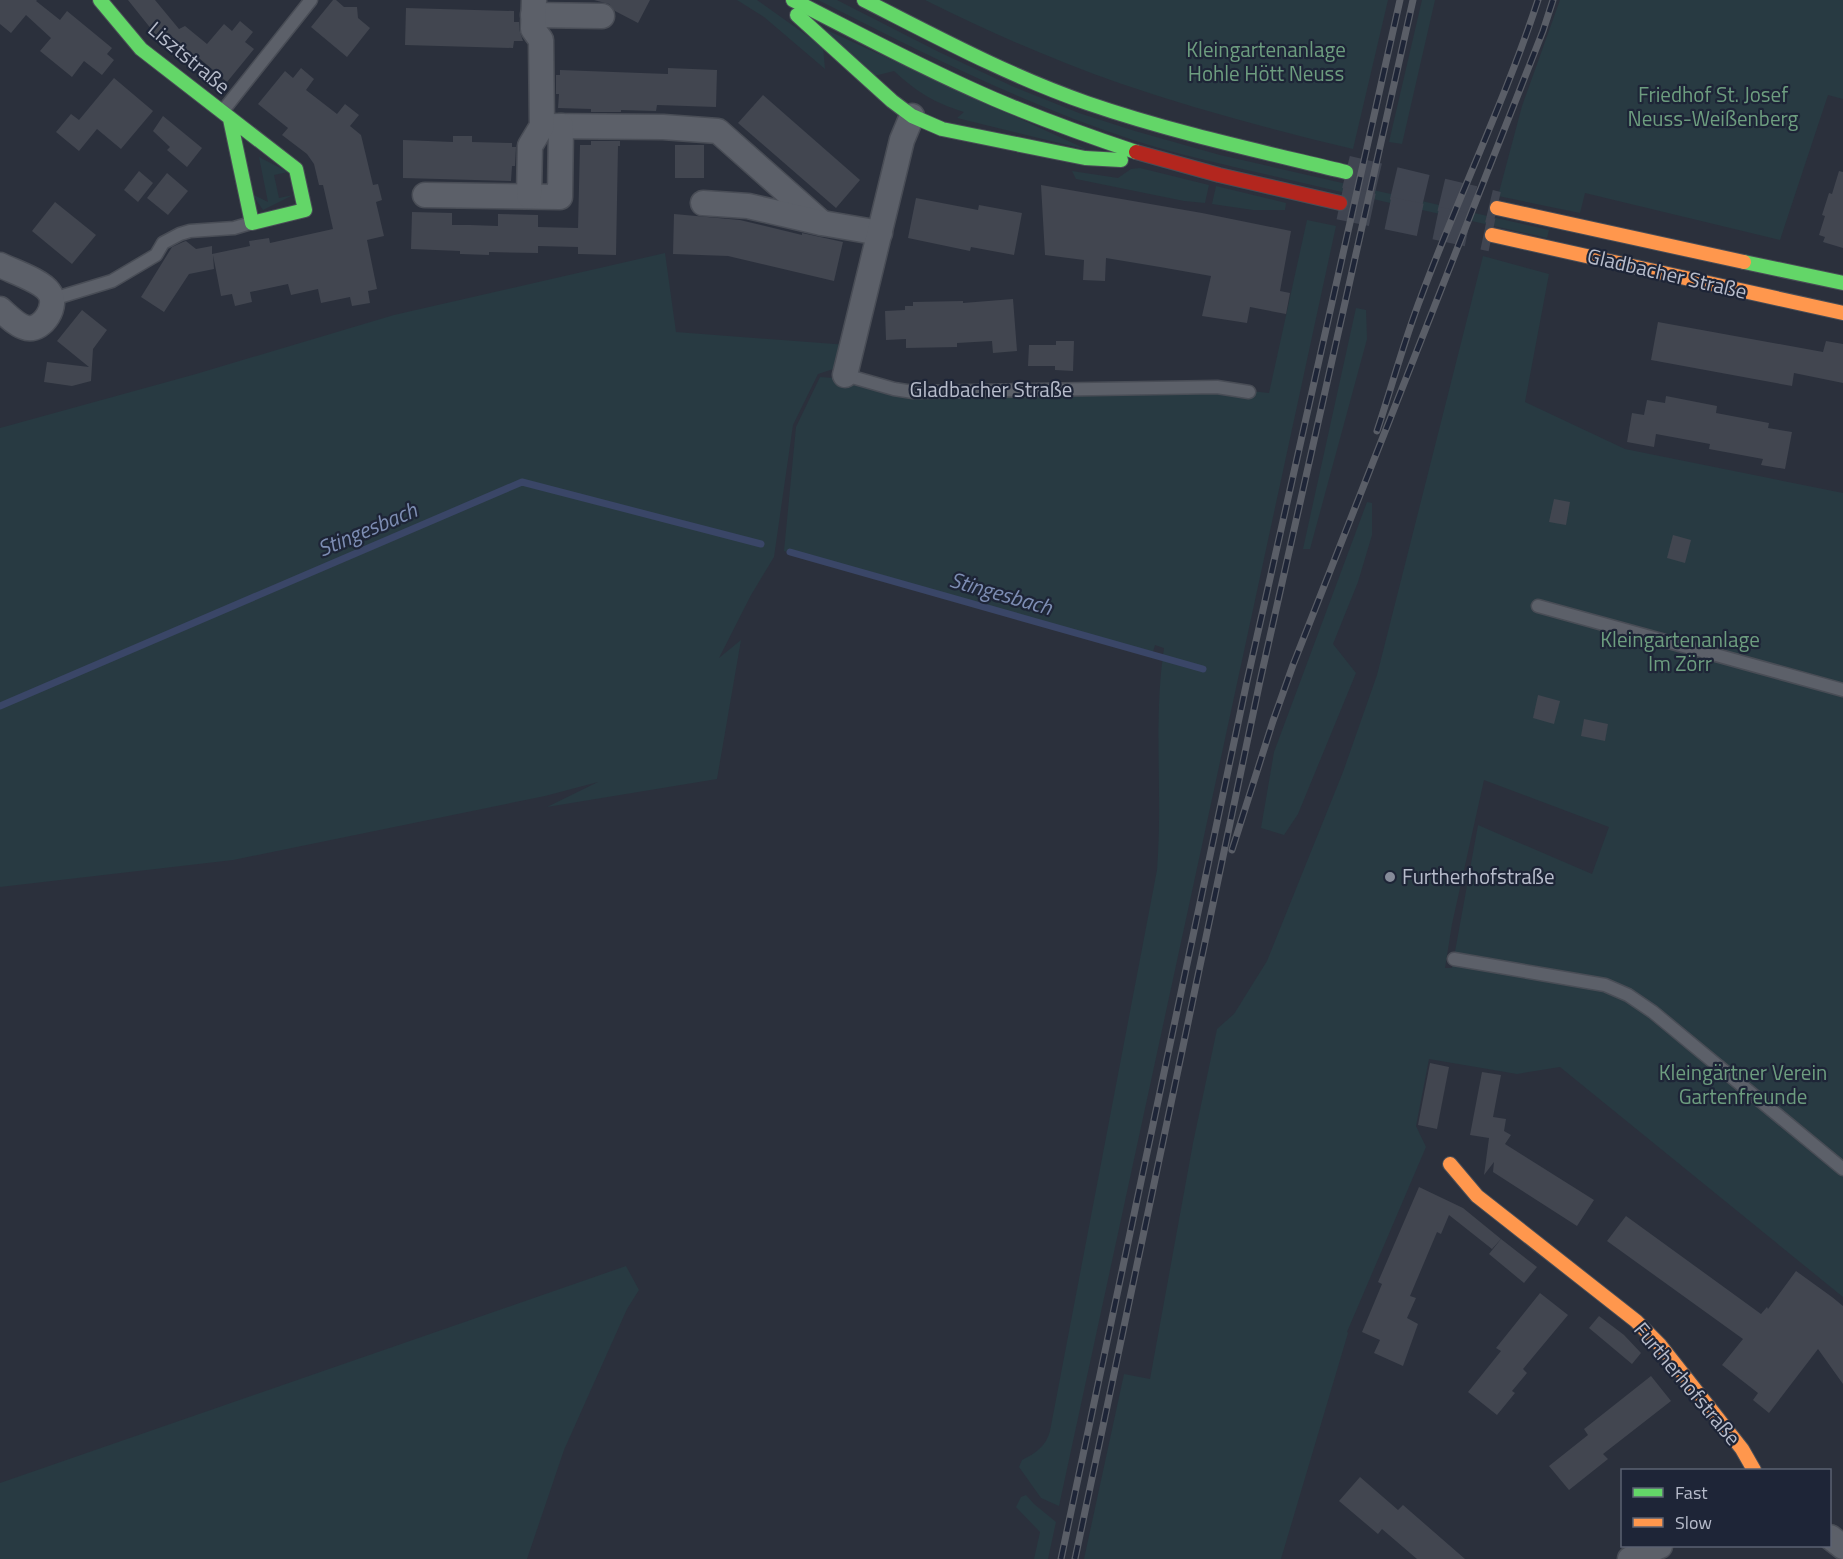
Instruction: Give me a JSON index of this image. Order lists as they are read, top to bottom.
{
  "streets": {
    "main road": ["Lisztstraße", "Gladbacher Straße", "Furtherhofstraße"]
  },
  "water": ["Stingesbach"],
  "parks": [
    "Kleingartenanlage Hohle Hött Neuss",
    "Friedhof St. Josef Neuss-Weißenberg",
    "Kleingartenanlage Im Zörr",
    "Kleingärtner Verein Gartenfreunde"
  ],
  "places": ["Furtherhofstraße"],
  "legend": ["Fast", "Slow"]
}
